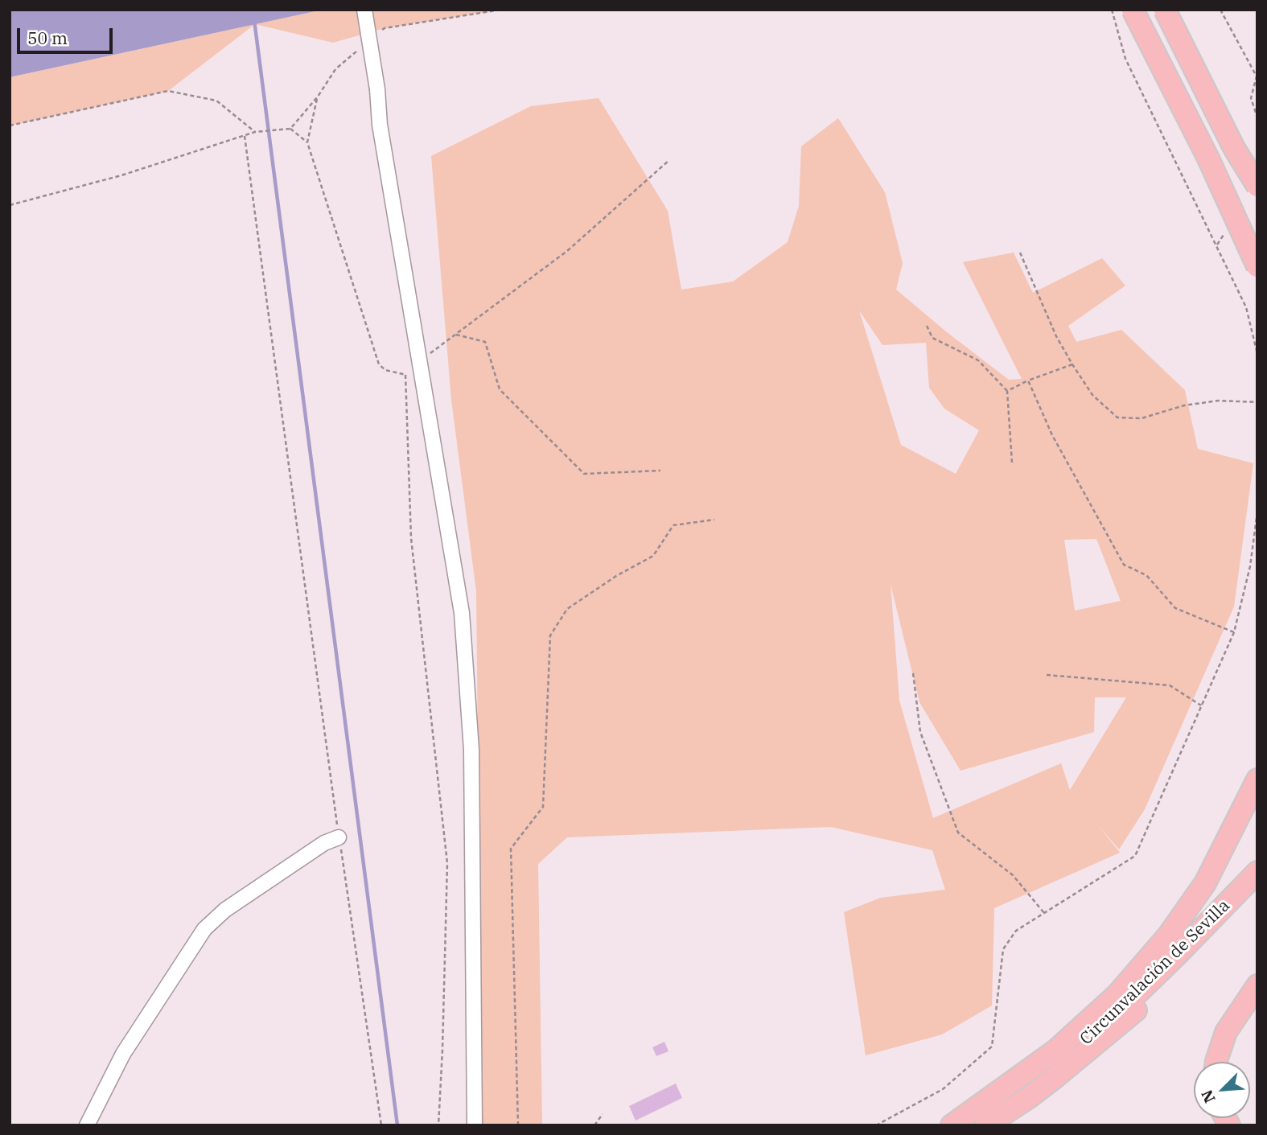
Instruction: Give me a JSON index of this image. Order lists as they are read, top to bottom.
{
  "streets": {
    "highway": ["Circunvalación de Sevilla"]
  },
  "scale_bar": "50 m",
  "north": "bottom left"
}
